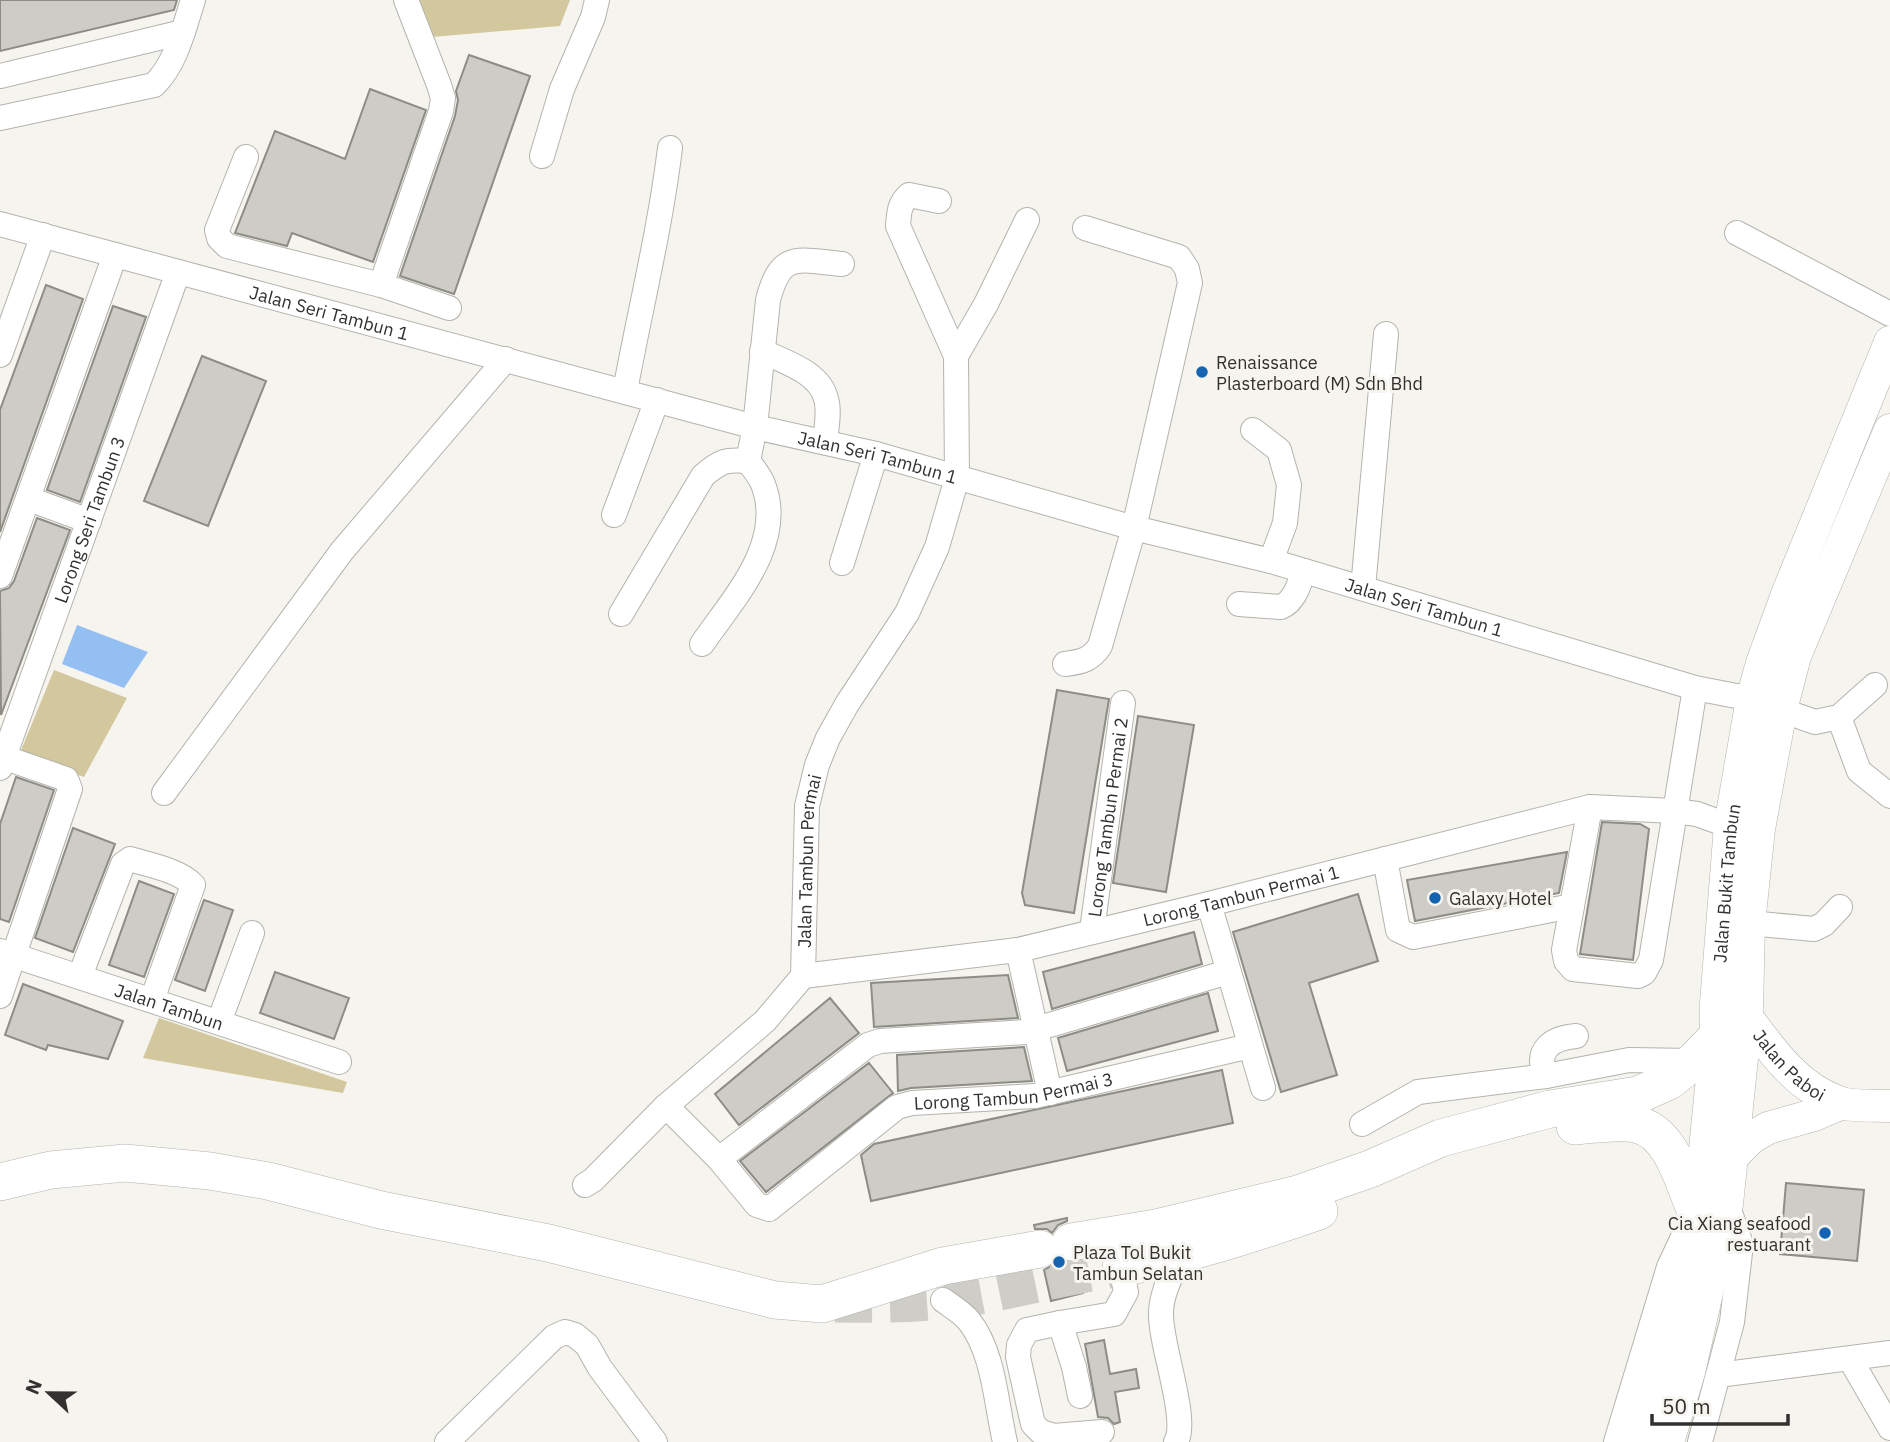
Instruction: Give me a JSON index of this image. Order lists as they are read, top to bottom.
{
  "streets": {
    "main road": ["Jalan Bukit Tambun", "Jalan Paboi"],
    "street": [
      "Jalan Seri Tambun 1",
      "Lorong Seri Tambun 3",
      "Lorong Tambun Permai 2",
      "Jalan Tambun Permai",
      "Lorong Tambun Permai 1",
      "Jalan Tambun",
      "Lorong Tambun Permai 3"
    ]
  },
  "crossings": [
    ["Jalan Seri Tambun 1", "Lorong Seri Tambun 3"],
    ["Jalan Seri Tambun 1", "Jalan Tambun Permai"],
    ["Jalan Seri Tambun 1", "Jalan Bukit Tambun"],
    ["Lorong Tambun Permai 2", "Lorong Tambun Permai 1"],
    ["Jalan Tambun Permai", "Lorong Tambun Permai 1"],
    ["Jalan Bukit Tambun", "Lorong Tambun Permai 1"],
    ["Jalan Bukit Tambun", "Jalan Paboi"]
  ],
  "places": [
    "Renaissance Plasterboard (M) Sdn Bhd",
    "Galaxy Hotel",
    "Cia Xiang seafood restuarant",
    "Plaza Tol Bukit Tambun Selatan"
  ],
  "scale_bar": "50 m",
  "north": "left"
}
